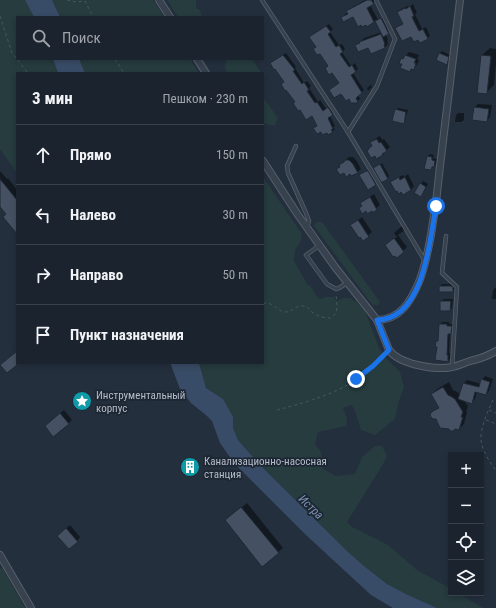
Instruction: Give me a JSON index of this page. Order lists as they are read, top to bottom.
{
  "water": ["Истра"],
  "places": {
    "place": ["Инструментальный корпус"],
    "building": ["Канализационно-насосная станция"]
  },
  "page": {
    "search": "Поиск",
    "heading": ["3 мин", "Пешком · 230 m"],
    "list": [
      ["Прямо", "150 m"],
      ["Налево", "30 m"],
      ["Направо", "50 m"],
      "Пункт назначения"
    ],
    "map_buttons": ["+", "−"]
  }
}
